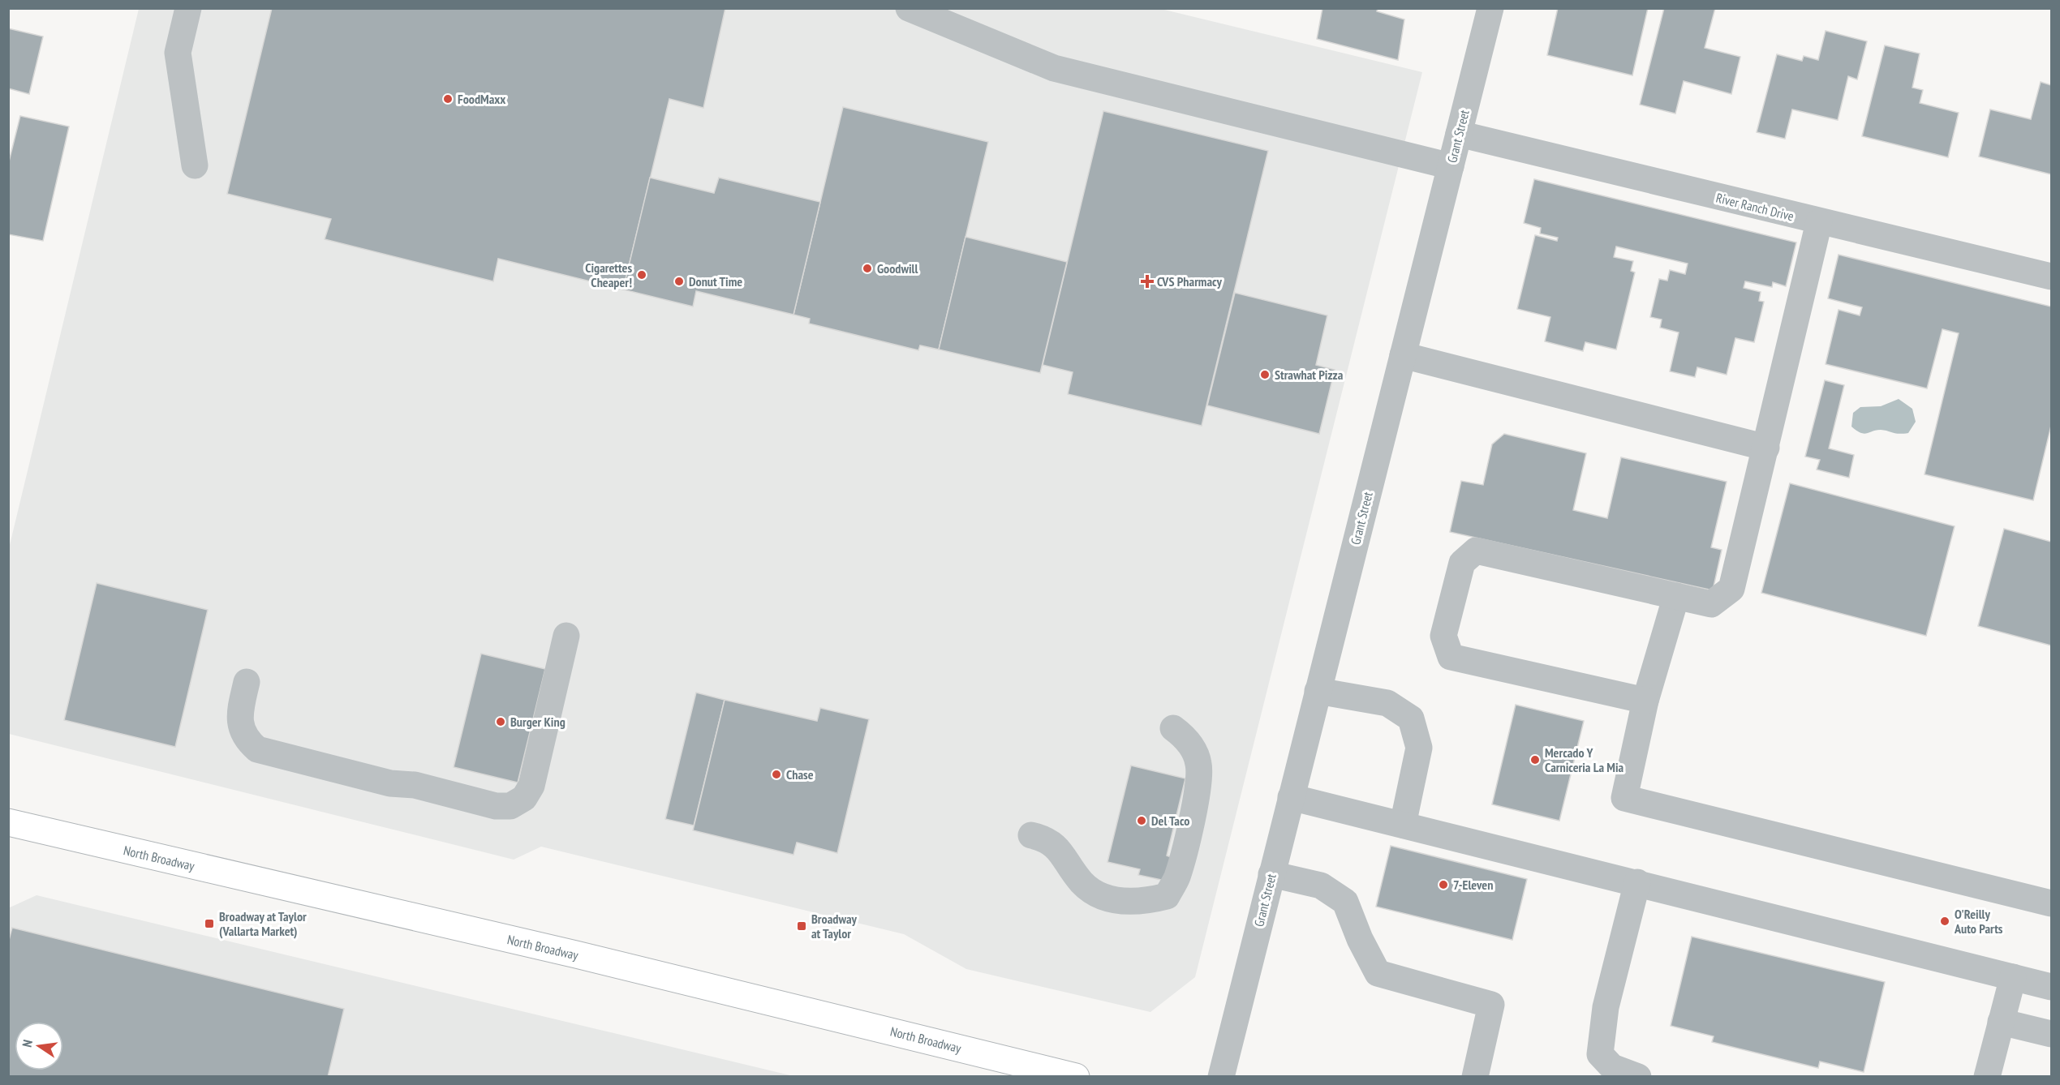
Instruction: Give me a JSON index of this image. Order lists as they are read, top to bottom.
{
  "streets": {
    "main road": ["North Broadway"],
    "street": ["Grant Street", "River Ranch Drive"]
  },
  "crossings": [
    ["Grant Street", "River Ranch Drive"]
  ],
  "places": {
    "other": [
      "FoodMaxx",
      "Goodwill",
      "Cigarettes Cheaper!",
      "Donut Time",
      "Strawhat Pizza",
      "Burger King",
      "Mercado Y Carniceria La Mia",
      "Chase",
      "Del Taco",
      "7-Eleven",
      "O'Reilly Auto Parts"
    ],
    "health": ["CVS Pharmacy"],
    "transit": ["Broadway at Taylor (Vallarta Market)", "Broadway at Taylor"]
  },
  "north": "left"
}
